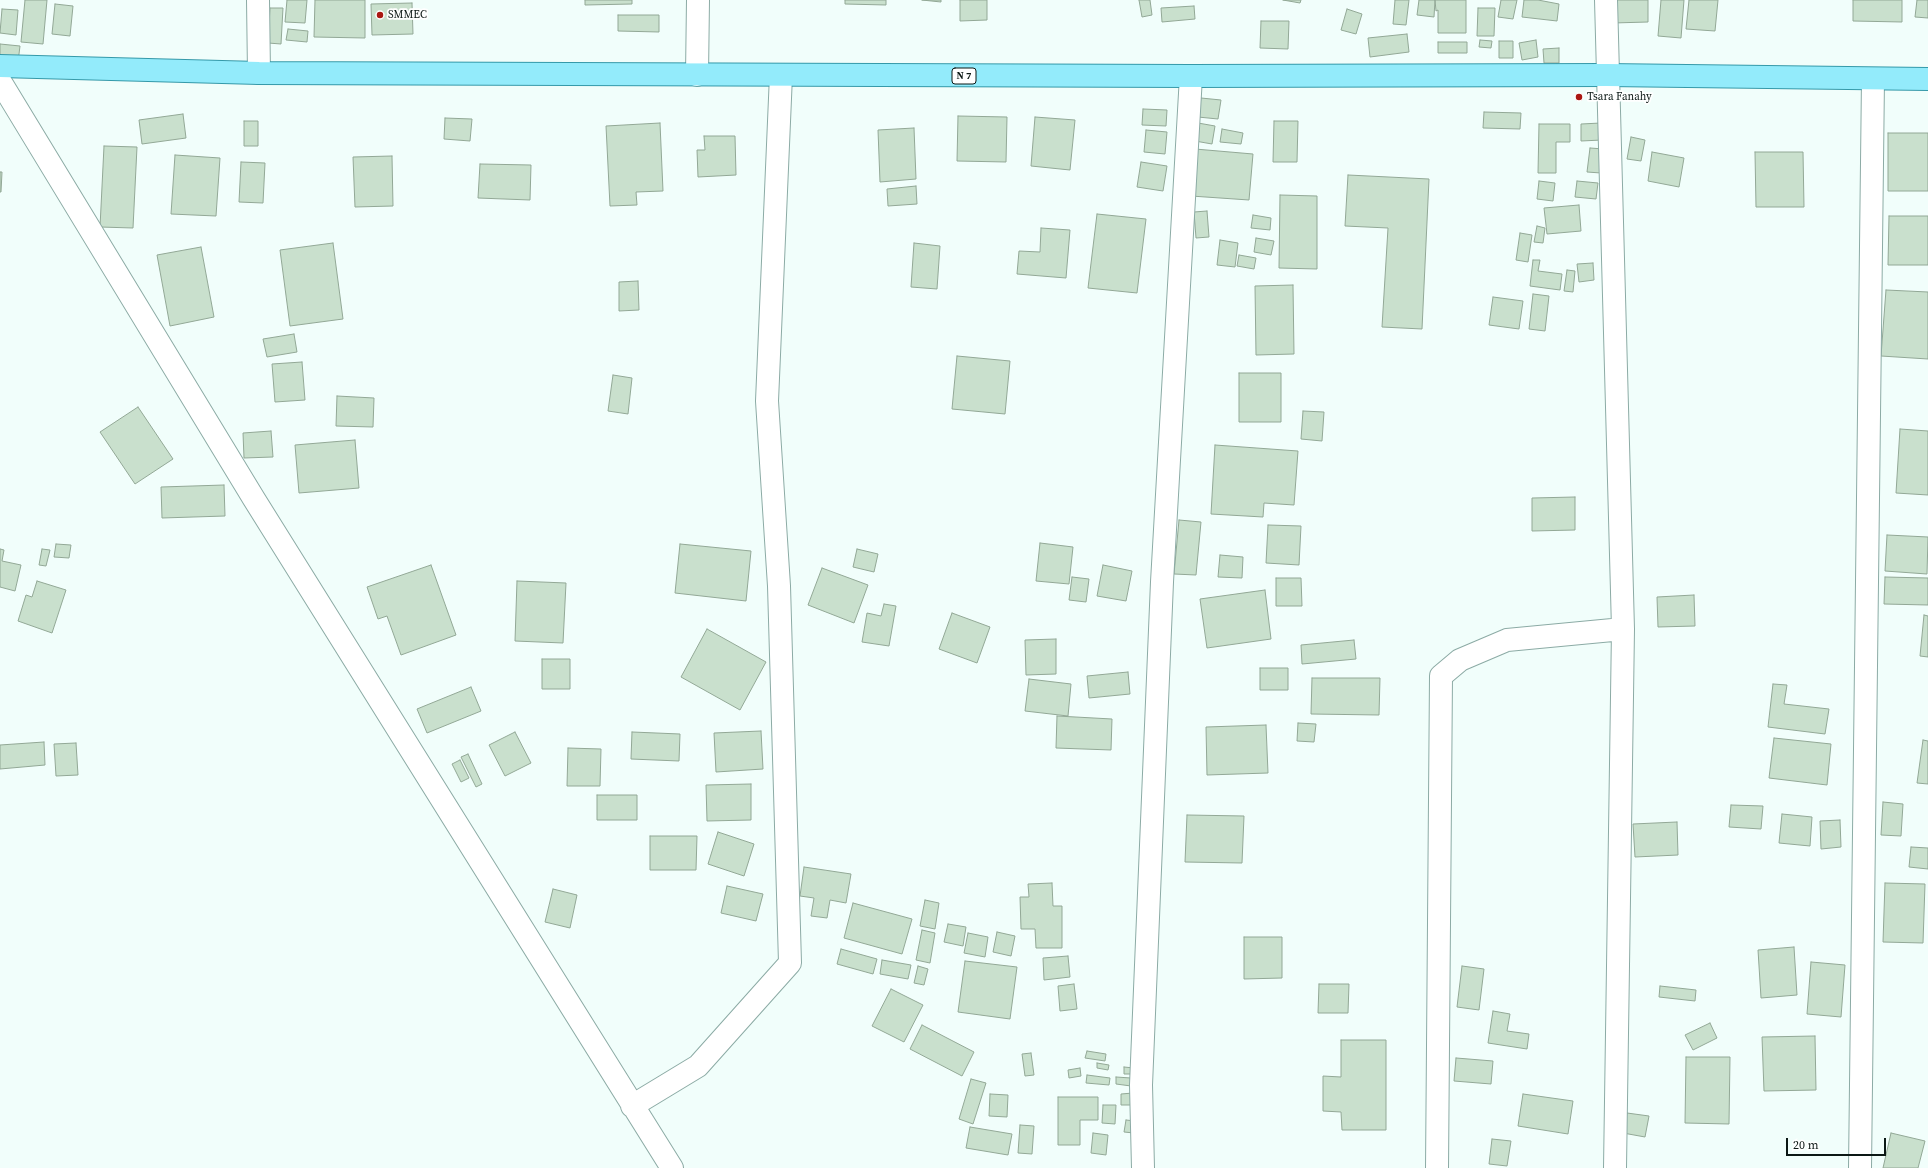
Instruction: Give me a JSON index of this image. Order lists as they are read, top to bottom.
{
  "streets": {
    "main road": ["N 7"]
  },
  "places": ["SMMEC", "Tsara Fanahy"],
  "scale_bar": "20 m"
}
